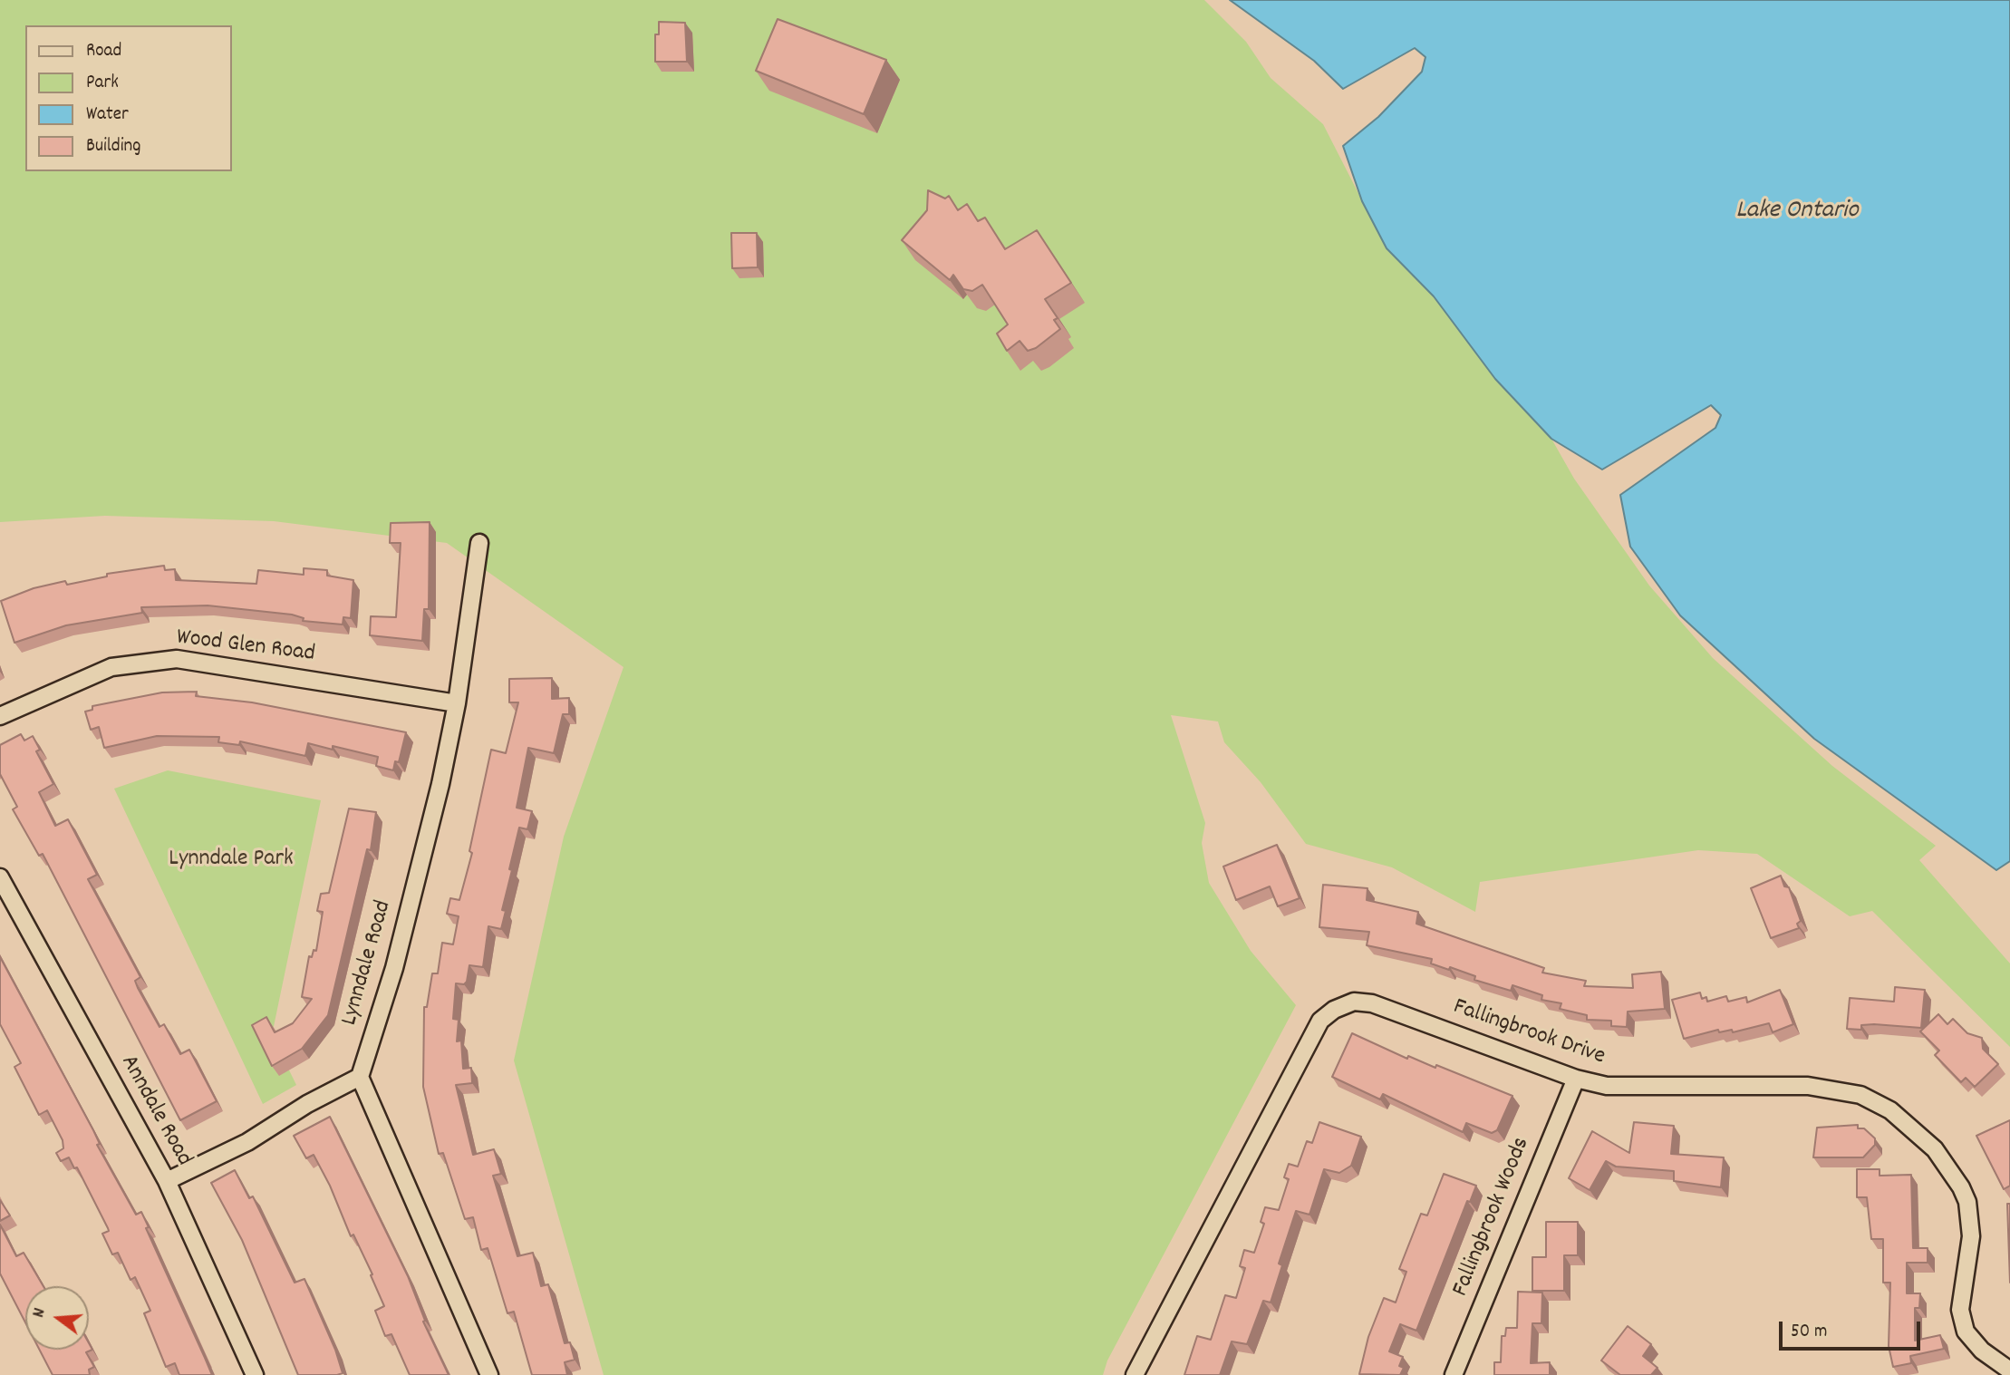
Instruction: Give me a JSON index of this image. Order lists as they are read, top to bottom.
{
  "streets": {
    "street": [
      "Wood Glen Road",
      "Lynndale Road",
      "Fallingbrook Drive",
      "Anndale Road",
      "Fallingbrook Woods"
    ]
  },
  "crossings": [
    ["Wood Glen Road", "Lynndale Road"],
    ["Fallingbrook Drive", "Fallingbrook Woods"]
  ],
  "water": ["Lake Ontario"],
  "parks": ["Lynndale Park"],
  "legend": [
    "Road",
    "Park",
    "Water",
    "Building"
  ],
  "scale_bar": "50 m",
  "north": "left"
}
